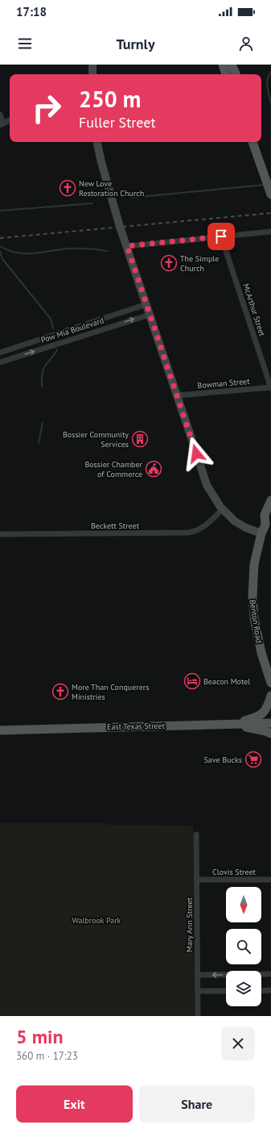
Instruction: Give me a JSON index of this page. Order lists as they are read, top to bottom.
{
  "streets": {
    "main road": ["Benton Road", "East Texas Street"],
    "street": [
      "McArthur Street",
      "Pow Mia Boulevard",
      "Bowman Street",
      "Beckett Street",
      "Clovis Street",
      "Mary Ann Street"
    ]
  },
  "crossings": [
    ["McArthur Street", "Bowman Street"],
    ["Clovis Street", "Mary Ann Street"]
  ],
  "parks": ["Walbrook Park"],
  "places": {
    "church": ["New Love Restoration Church", "The Simple Church", "More Than Conquerers Ministries"],
    "building": ["Bossier Community Services"],
    "public building": ["Bossier Chamber of Commerce"],
    "hotel": ["Beacon Motel"],
    "supermarket": ["Save Bucks"]
  },
  "north": "bottom",
  "page": {
    "status": "17:18",
    "header": "Turnly",
    "turn": ["250 m", "Fuller Street"],
    "heading": ["5 min", "360 m · 17:23"],
    "buttons": ["Exit", "Share"]
  }
}
